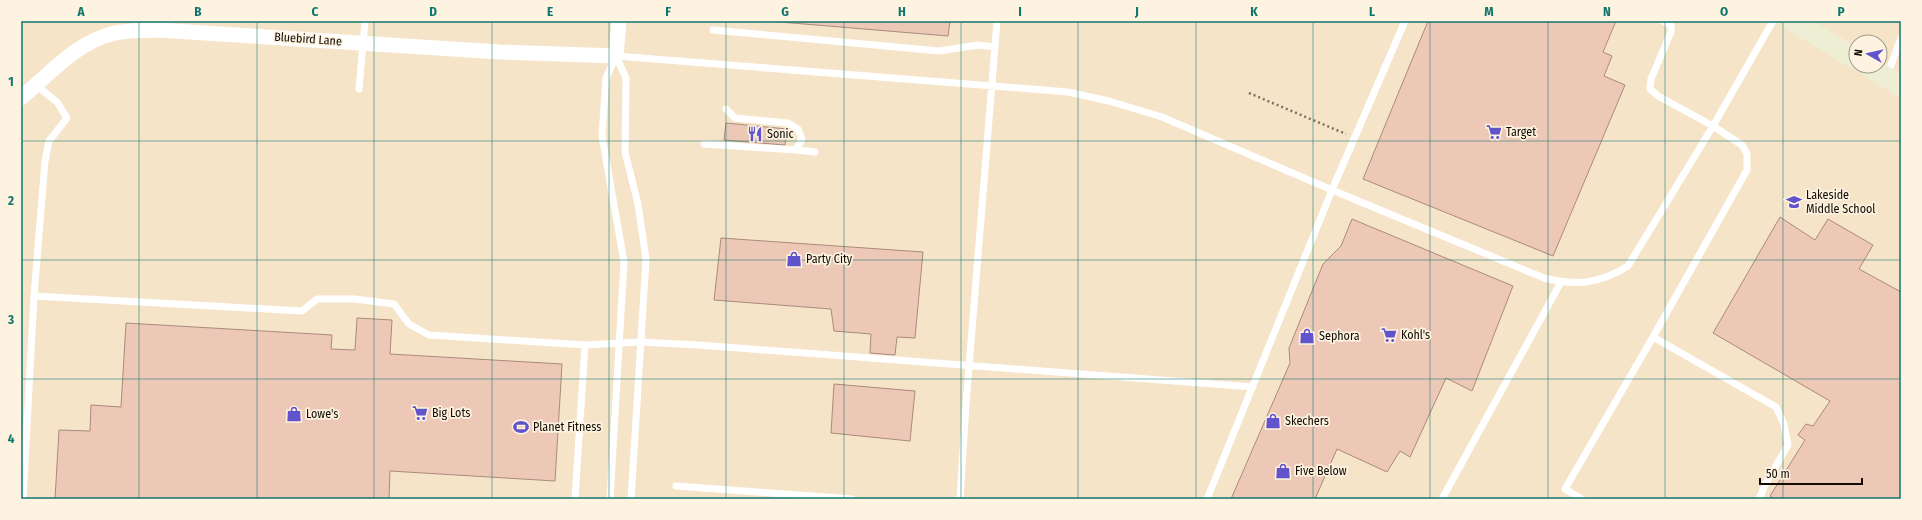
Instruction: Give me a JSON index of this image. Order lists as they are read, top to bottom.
{
  "streets": {
    "street": ["Bluebird Lane"]
  },
  "places": {
    "supermarket": ["Target", "Kohl's", "Big Lots"],
    "restaurant": ["Sonic"],
    "school or university": ["Lakeside Middle School"],
    "shop": [
      "Party City",
      "Sephora",
      "Lowe's",
      "Skechers",
      "Five Below"
    ],
    "sports": ["Planet Fitness"]
  },
  "scale_bar": "50 m",
  "north": "left",
  "grid": {
    "columns": [
      "A",
      "B",
      "C",
      "D",
      "E",
      "F",
      "G",
      "H",
      "I",
      "J",
      "K",
      "L",
      "M",
      "N",
      "O",
      "P"
    ],
    "rows": [
      "1",
      "2",
      "3",
      "4"
    ]
  }
}
